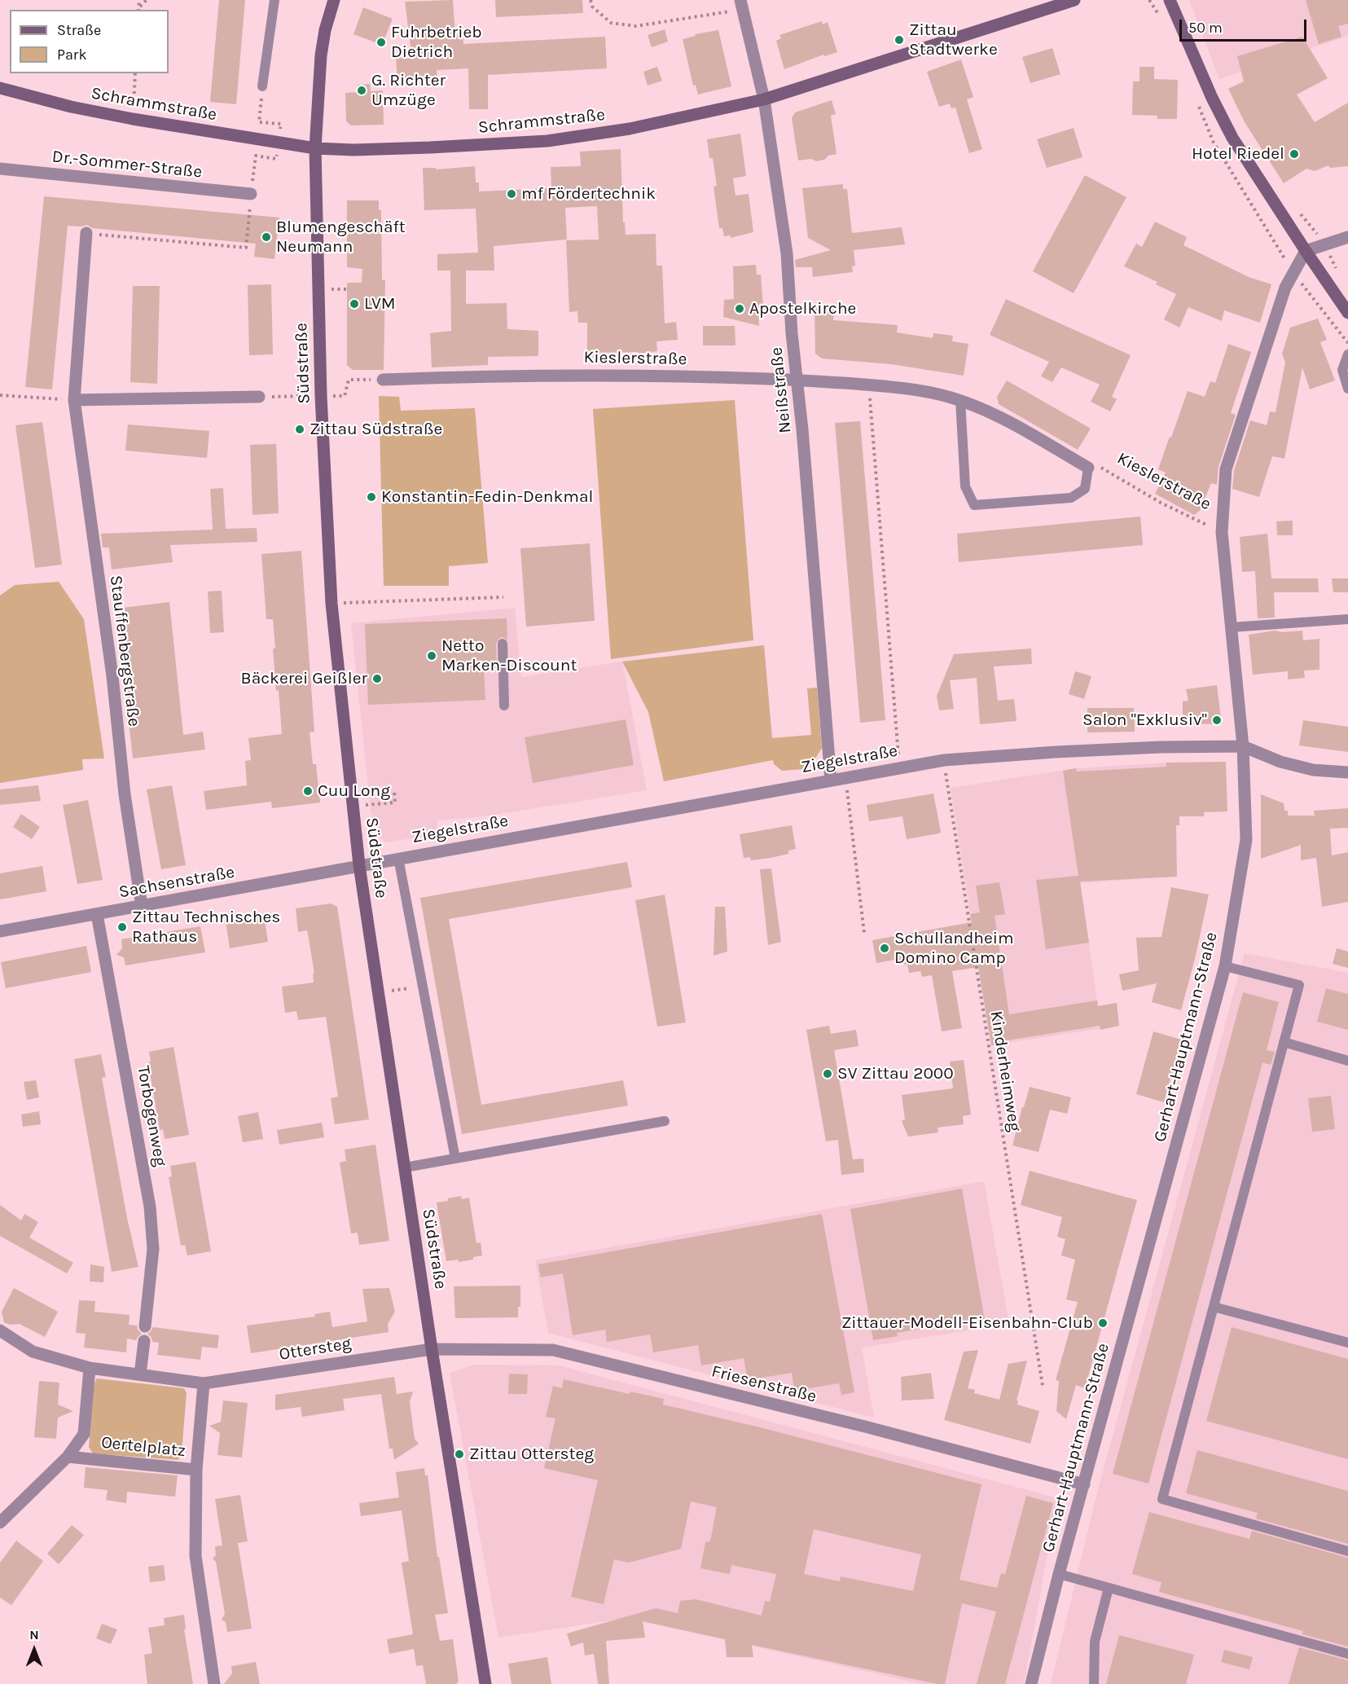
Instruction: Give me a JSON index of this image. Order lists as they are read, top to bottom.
{
  "streets": {
    "main road": ["Schrammstraße", "Südstraße"],
    "street": [
      "Dr.-Sommer-Straße",
      "Kieslerstraße",
      "Neißstraße",
      "Stauffenbergstraße",
      "Ziegelstraße",
      "Sachsenstraße",
      "Gerhart-Hauptmann-Straße",
      "Torbogenweg",
      "Ottersteg",
      "Friesenstraße",
      "Oertelplatz"
    ],
    "path": ["Kinderheimweg"]
  },
  "crossings": [
    ["Schrammstraße", "Südstraße"],
    ["Schrammstraße", "Neißstraße"],
    ["Kieslerstraße", "Neißstraße"],
    ["Kieslerstraße", "Gerhart-Hauptmann-Straße"],
    ["Südstraße", "Ziegelstraße"],
    ["Südstraße", "Sachsenstraße"],
    ["Südstraße", "Ottersteg"],
    ["Südstraße", "Friesenstraße"],
    ["Neißstraße", "Ziegelstraße"],
    ["Stauffenbergstraße", "Sachsenstraße"],
    ["Ziegelstraße", "Sachsenstraße"],
    ["Ziegelstraße", "Gerhart-Hauptmann-Straße"],
    ["Ziegelstraße", "Kinderheimweg"],
    ["Sachsenstraße", "Torbogenweg"],
    ["Gerhart-Hauptmann-Straße", "Friesenstraße"],
    ["Ottersteg", "Friesenstraße"],
    ["Ottersteg", "Oertelplatz"]
  ],
  "places": [
    "Zittau Stadtwerke",
    "Fuhrbetrieb Dietrich",
    "G. Richter Umzüge",
    "Hotel Riedel",
    "mf Fördertechnik",
    "Blumengeschäft Neumann",
    "LVM",
    "Apostelkirche",
    "Zittau Südstraße",
    "Konstantin-Fedin-Denkmal",
    "Netto Marken-Discount",
    "Bäckerei Geißler",
    "Salon \"Exklusiv\"",
    "Cuu Long",
    "Zittau Technisches Rathaus",
    "Schullandheim Domino Camp",
    "SV Zittau 2000",
    "Zittauer-Modell-Eisenbahn-Club",
    "Zittau Ottersteg"
  ],
  "legend": ["Straße", "Park"],
  "scale_bar": "50 m",
  "north": "top"
}
